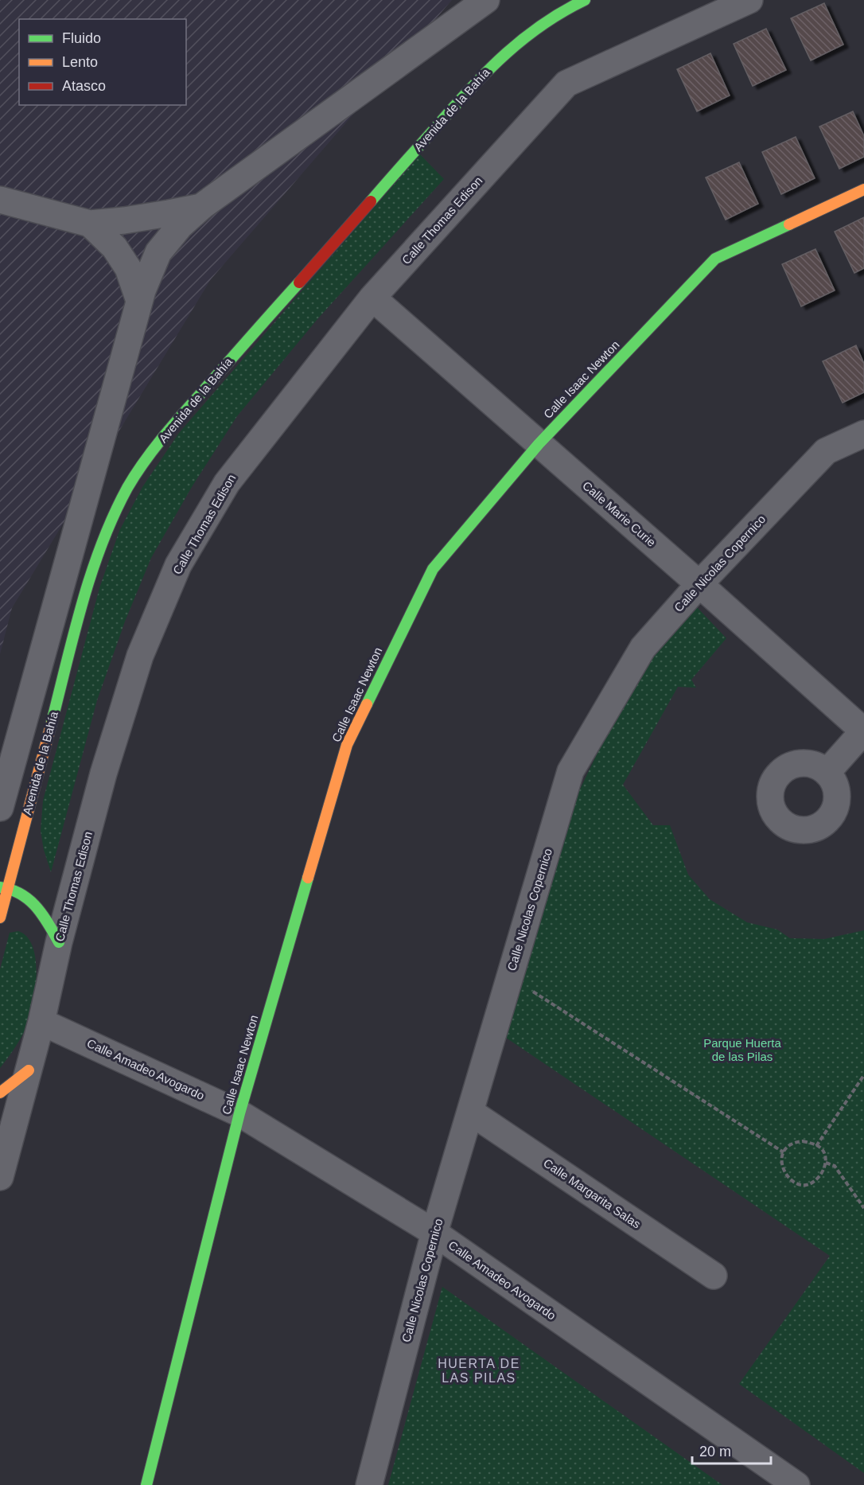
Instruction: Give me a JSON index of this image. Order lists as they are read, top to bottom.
{
  "streets": {
    "street": [
      "Avenida de la Bahía",
      "Calle Thomas Edison",
      "Calle Isaac Newton",
      "Calle Marie Curie",
      "Calle Nicolas Copernico",
      "Calle Amadeo Avogardo",
      "Calle Margarita Salas"
    ]
  },
  "crossings": [
    ["Calle Thomas Edison", "Calle Marie Curie"],
    ["Calle Thomas Edison", "Calle Amadeo Avogardo"],
    ["Calle Isaac Newton", "Calle Marie Curie"],
    ["Calle Isaac Newton", "Calle Amadeo Avogardo"],
    ["Calle Marie Curie", "Calle Nicolas Copernico"],
    ["Calle Nicolas Copernico", "Calle Amadeo Avogardo"],
    ["Calle Nicolas Copernico", "Calle Margarita Salas"]
  ],
  "districts": ["HUERTA DE LAS PILAS"],
  "parks": ["Parque Huerta de las Pilas"],
  "legend": ["Fluido", "Lento", "Atasco"],
  "scale_bar": "20 m"
}
